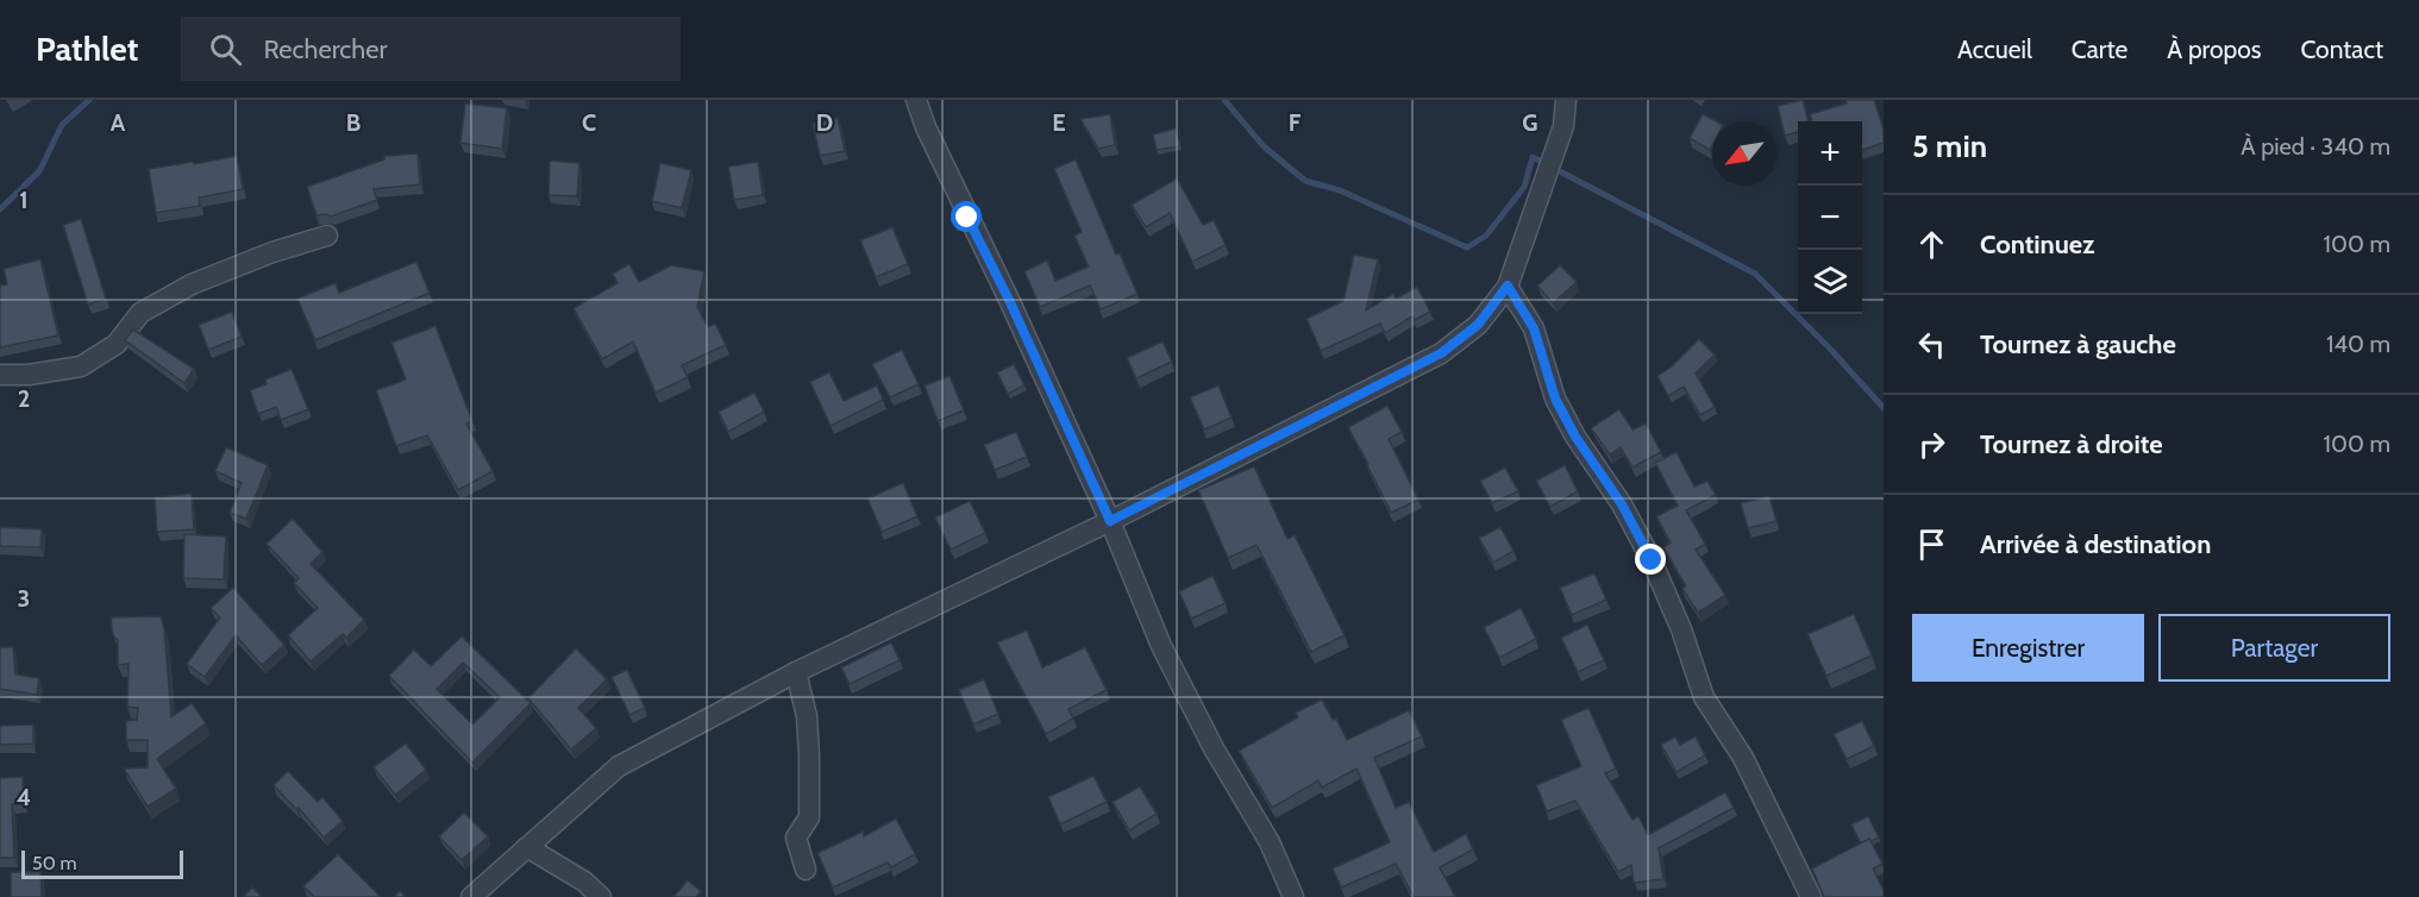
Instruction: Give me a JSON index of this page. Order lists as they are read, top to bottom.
{
  "scale_bar": "50 m",
  "north": "bottom left",
  "page": {
    "header": "Pathlet",
    "search": "Rechercher",
    "nav": [
      "Accueil",
      "Carte",
      "À propos",
      "Contact"
    ],
    "heading": ["5 min", "À pied · 340 m"],
    "map_buttons": ["+", "−"],
    "list": [
      ["Continuez", "100 m"],
      ["Tournez à gauche", "140 m"],
      ["Tournez à droite", "100 m"],
      "Arrivée à destination"
    ],
    "buttons": ["Enregistrer", "Partager"],
    "scale": "50 m"
  },
  "grid": {
    "columns": [
      "A",
      "B",
      "C",
      "D",
      "E",
      "F",
      "G"
    ],
    "rows": [
      "1",
      "2",
      "3",
      "4"
    ]
  }
}
